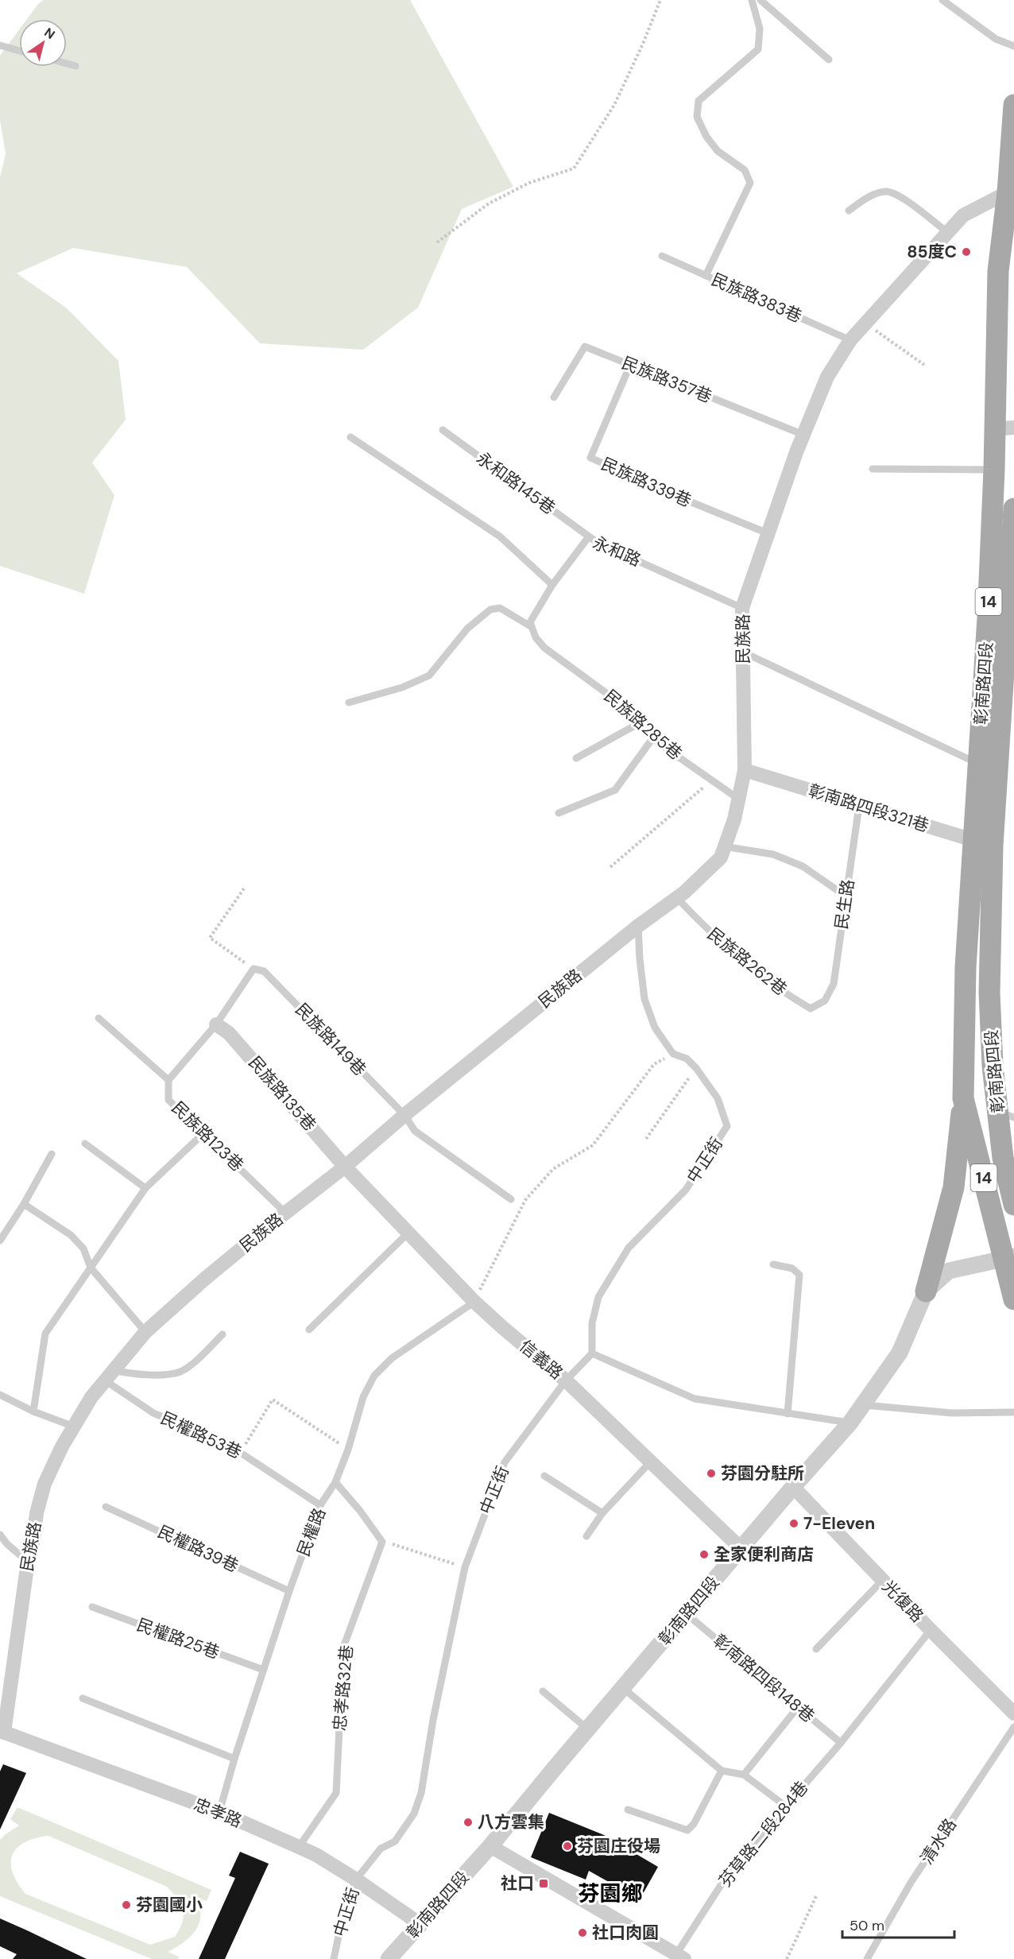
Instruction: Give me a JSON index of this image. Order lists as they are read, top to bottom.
{
  "streets": {
    "main road": ["14", "彰南路四段"],
    "street": [
      "民族路",
      "彰南路四段321巷",
      "民族路135巷",
      "信義路",
      "光復路",
      "忠孝路"
    ],
    "lane": [
      "民族路383巷",
      "民族路357巷",
      "民族路339巷",
      "永和路145巷",
      "永和路",
      "民族路285巷",
      "民生路",
      "民族路262巷",
      "民族路149巷",
      "民族路123巷",
      "中正街",
      "民權路53巷",
      "民權路",
      "民權路39巷",
      "民權路25巷",
      "彰南路四段148巷",
      "忠孝路32巷",
      "芬草路二段284巷",
      "清水路"
    ]
  },
  "crossings": [
    ["民族路383巷", "民族路"],
    ["民族路357巷", "民族路339巷"],
    ["民族路357巷", "民族路"],
    ["民族路339巷", "民族路"],
    ["永和路145巷", "永和路"],
    ["永和路", "民族路"],
    ["永和路", "民族路285巷"],
    ["14", "彰南路四段"],
    ["民族路", "彰南路四段"],
    ["民族路", "民族路285巷"],
    ["民族路", "彰南路四段321巷"],
    ["民族路", "民族路262巷"],
    ["民族路", "民族路149巷"],
    ["民族路", "民族路135巷"],
    ["民族路", "民族路123巷"],
    ["民族路", "信義路"],
    ["民族路", "民權路53巷"],
    ["民族路", "忠孝路"],
    ["彰南路四段", "彰南路四段321巷"],
    ["彰南路四段", "信義路"],
    ["彰南路四段", "光復路"],
    ["彰南路四段", "彰南路四段148巷"],
    ["彰南路四段", "忠孝路"],
    ["彰南路四段321巷", "民生路"],
    ["民生路", "民族路262巷"],
    ["民族路135巷", "信義路"],
    ["中正街", "信義路"],
    ["中正街", "忠孝路"],
    ["信義路", "民權路"],
    ["民權路53巷", "民權路"],
    ["民權路", "民權路39巷"],
    ["民權路", "民權路25巷"],
    ["民權路", "忠孝路"],
    ["光復路", "芬草路二段284巷"],
    ["彰南路四段148巷", "芬草路二段284巷"],
    ["忠孝路32巷", "忠孝路"]
  ],
  "districts": ["芬園鄉"],
  "places": {
    "other": [
      "85度C",
      "芬園分駐所",
      "7-Eleven",
      "全家便利商店",
      "八方雲集",
      "芬園庄役場",
      "芬園國小",
      "社口肉圓"
    ],
    "transit": ["社口"]
  },
  "scale_bar": "50 m",
  "north": "top right"
}
